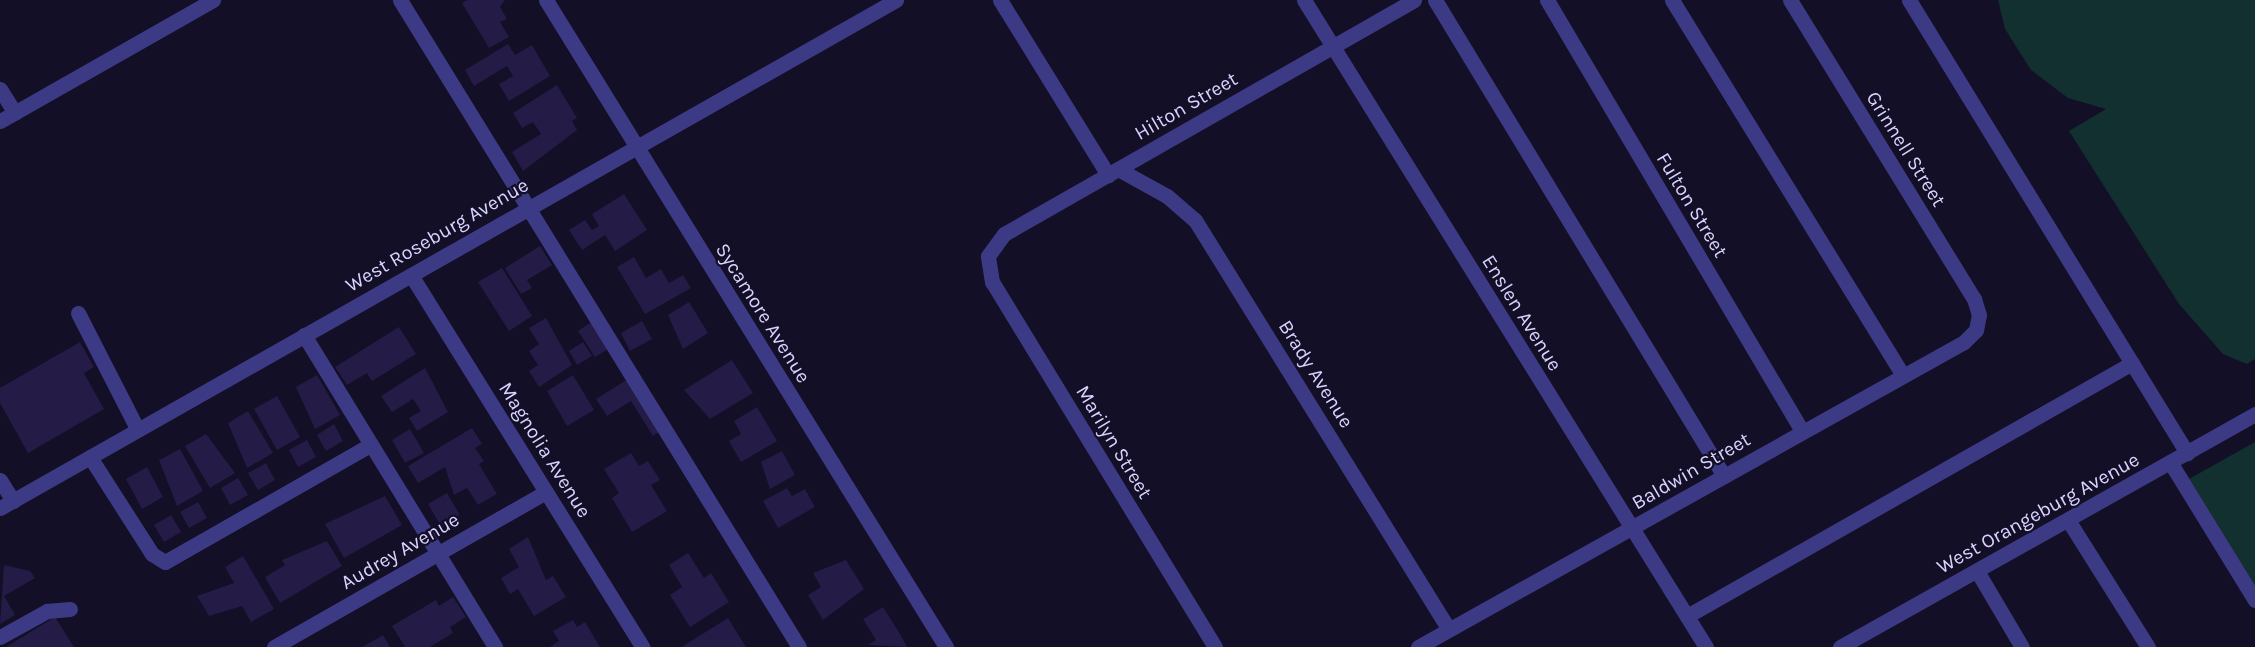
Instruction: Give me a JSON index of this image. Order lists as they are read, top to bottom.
{
  "streets": {
    "street": [
      "Hilton Street",
      "Grinnell Street",
      "Fulton Street",
      "West Roseburg Avenue",
      "Sycamore Avenue",
      "Enslen Avenue",
      "Brady Avenue",
      "Marilyn Street",
      "Magnolia Avenue",
      "Baldwin Street",
      "West Orangeburg Avenue",
      "Audrey Avenue"
    ]
  },
  "crossings": [
    ["Hilton Street", "Enslen Avenue"],
    ["Hilton Street", "Brady Avenue"],
    ["Hilton Street", "Marilyn Street"],
    ["Grinnell Street", "Baldwin Street"],
    ["Fulton Street", "Baldwin Street"],
    ["West Roseburg Avenue", "Sycamore Avenue"],
    ["West Roseburg Avenue", "Magnolia Avenue"],
    ["Enslen Avenue", "Baldwin Street"],
    ["Brady Avenue", "Baldwin Street"],
    ["Magnolia Avenue", "Audrey Avenue"]
  ]
}
